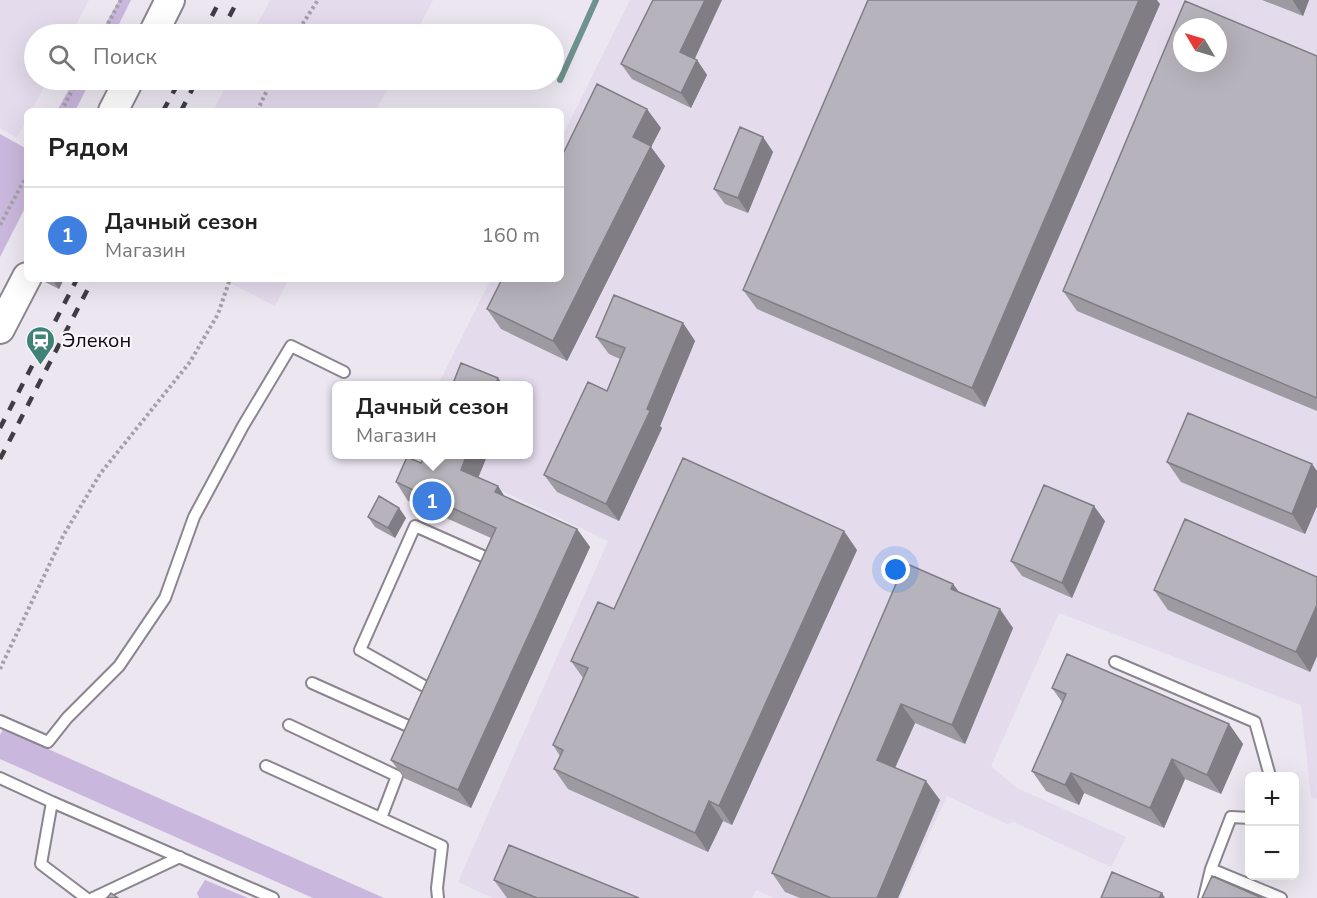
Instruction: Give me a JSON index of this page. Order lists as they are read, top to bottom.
{
  "places": {
    "station": ["Элекон"]
  },
  "north": "top left",
  "page": {
    "search": "Поиск",
    "heading": "Рядом",
    "list": [
      {
        "mark": "1",
        "name": "Дачный сезон",
        "note": "Магазин",
        "value": "160 m"
      }
    ],
    "popup": ["Дачный сезон", "Магазин"],
    "pins": "1",
    "map_buttons": ["+", "−"]
  }
}
